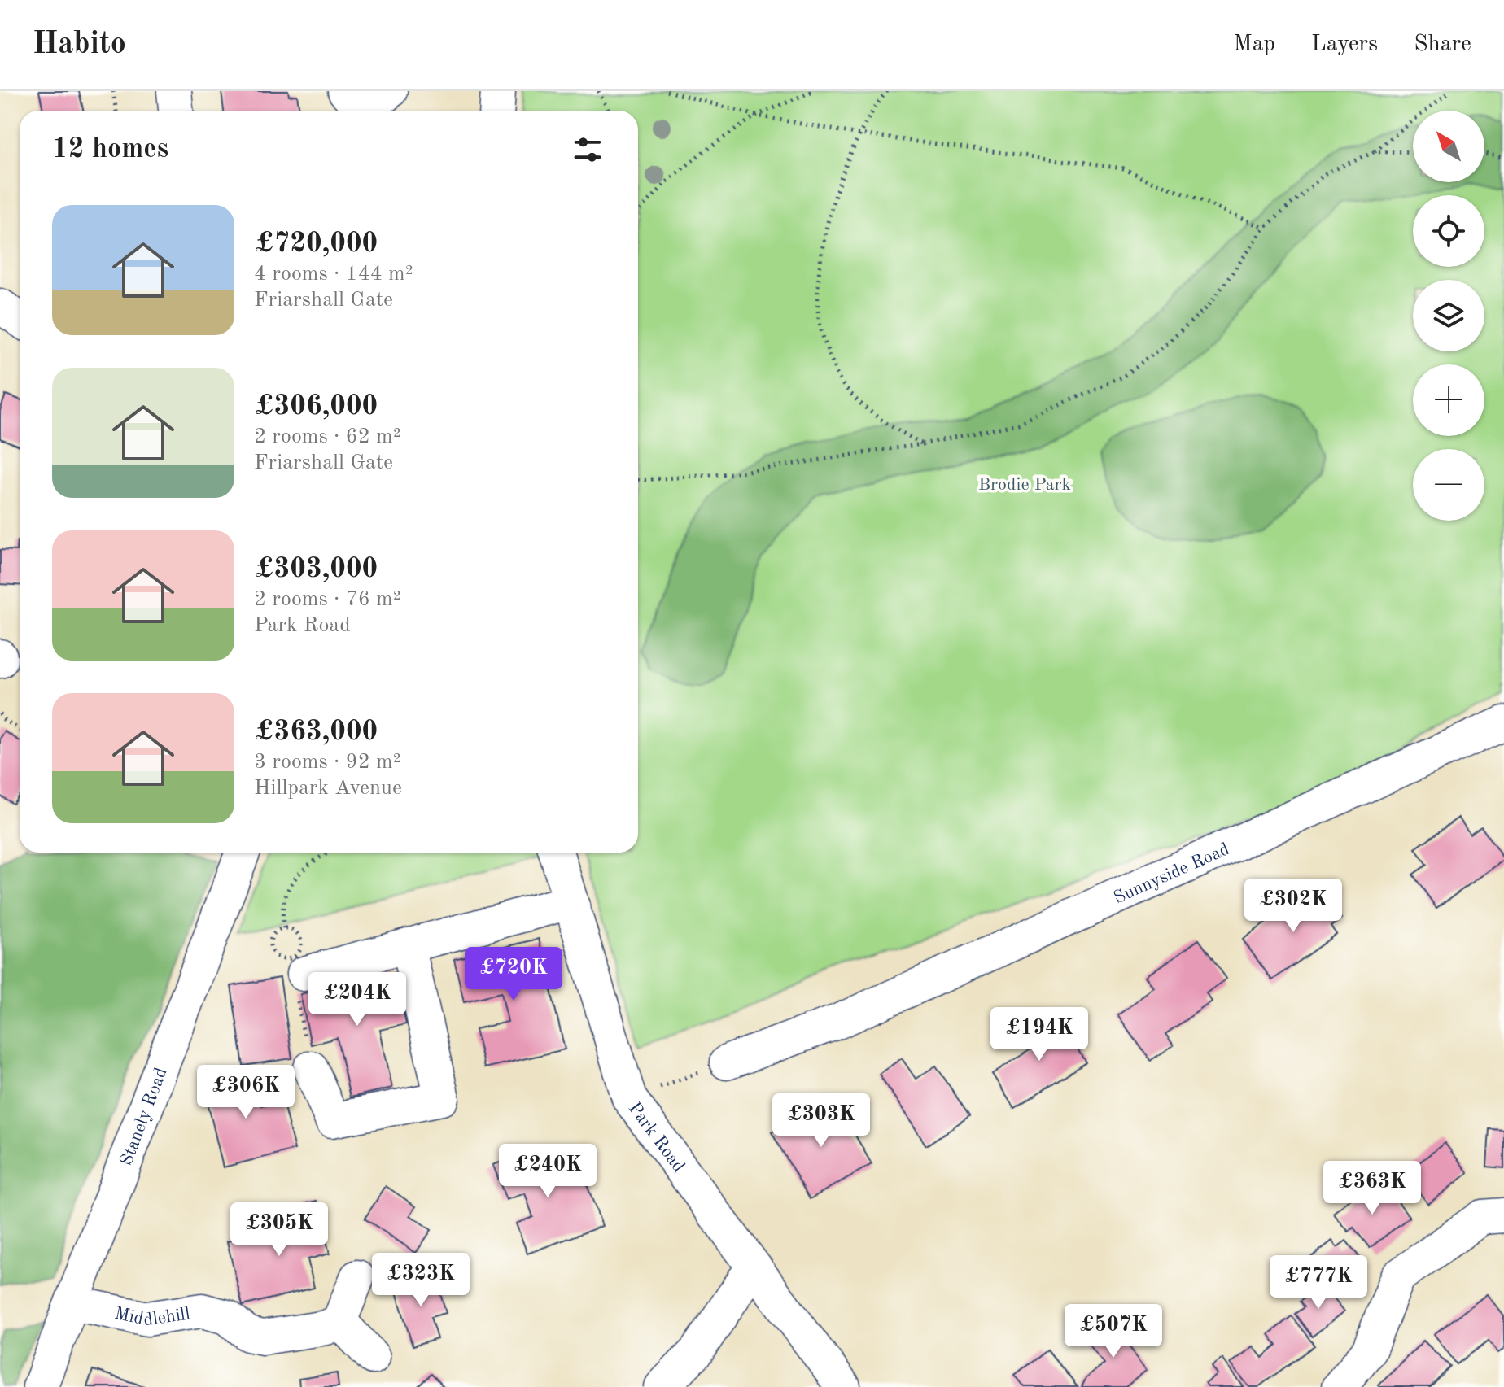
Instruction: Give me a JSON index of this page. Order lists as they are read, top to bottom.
{
  "streets": {
    "street": [
      "Sunnyside Road",
      "Stanely Road",
      "Park Road",
      "Middlehill"
    ]
  },
  "crossings": [
    ["Stanely Road", "Middlehill"]
  ],
  "parks": ["Brodie Park"],
  "north": "top left",
  "page": {
    "header": "Habito",
    "nav": ["Map", "Layers", "Share"],
    "map_buttons": ["+", "−"],
    "heading": "12 homes",
    "list": [
      {
        "name": "£720,000",
        "note": "4 rooms · 144 m² · Friarshall Gate"
      },
      {
        "name": "£306,000",
        "note": "2 rooms · 62 m² · Friarshall Gate"
      },
      {
        "name": "£303,000",
        "note": "2 rooms · 76 m² · Park Road"
      },
      {
        "name": "£363,000",
        "note": "3 rooms · 92 m² · Hillpark Avenue"
      }
    ],
    "price": [
      "£302K",
      "£720K",
      "£204K",
      "£194K",
      "£306K",
      "£303K",
      "£240K",
      "£363K",
      "£305K",
      "£323K",
      "£777K",
      "£507K"
    ]
  }
}
